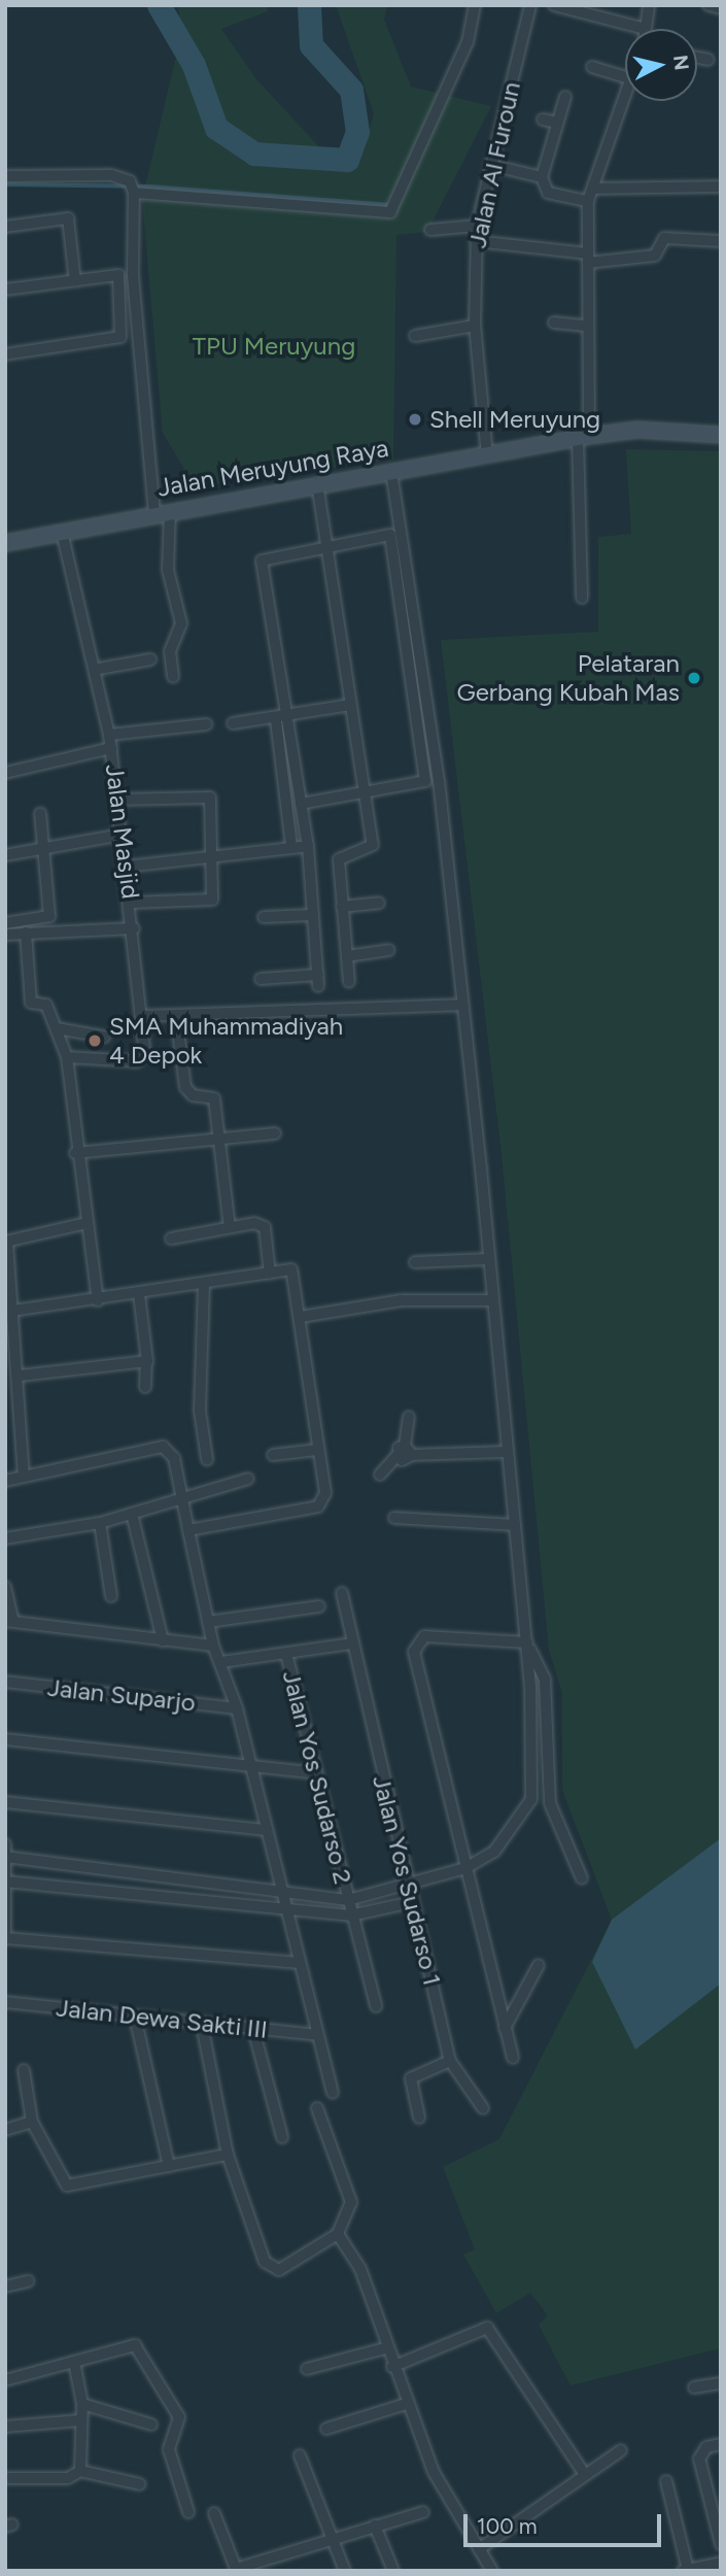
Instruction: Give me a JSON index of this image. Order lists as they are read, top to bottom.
{
  "streets": {
    "main road": ["Jalan Meruyung Raya"],
    "street": [
      "Jalan Al Furoun",
      "Jalan Masjid",
      "Jalan Suparjo",
      "Jalan Yos Sudarso 2",
      "Jalan Yos Sudarso 1",
      "Jalan Dewa Sakti III"
    ]
  },
  "crossings": [
    ["Jalan Al Furoun", "Jalan Meruyung Raya"],
    ["Jalan Meruyung Raya", "Jalan Masjid"]
  ],
  "parks": ["TPU Meruyung"],
  "places": ["Shell Meruyung", "Pelataran Gerbang Kubah Mas", "SMA Muhammadiyah 4 Depok"],
  "scale_bar": "100 m",
  "north": "right"
}
